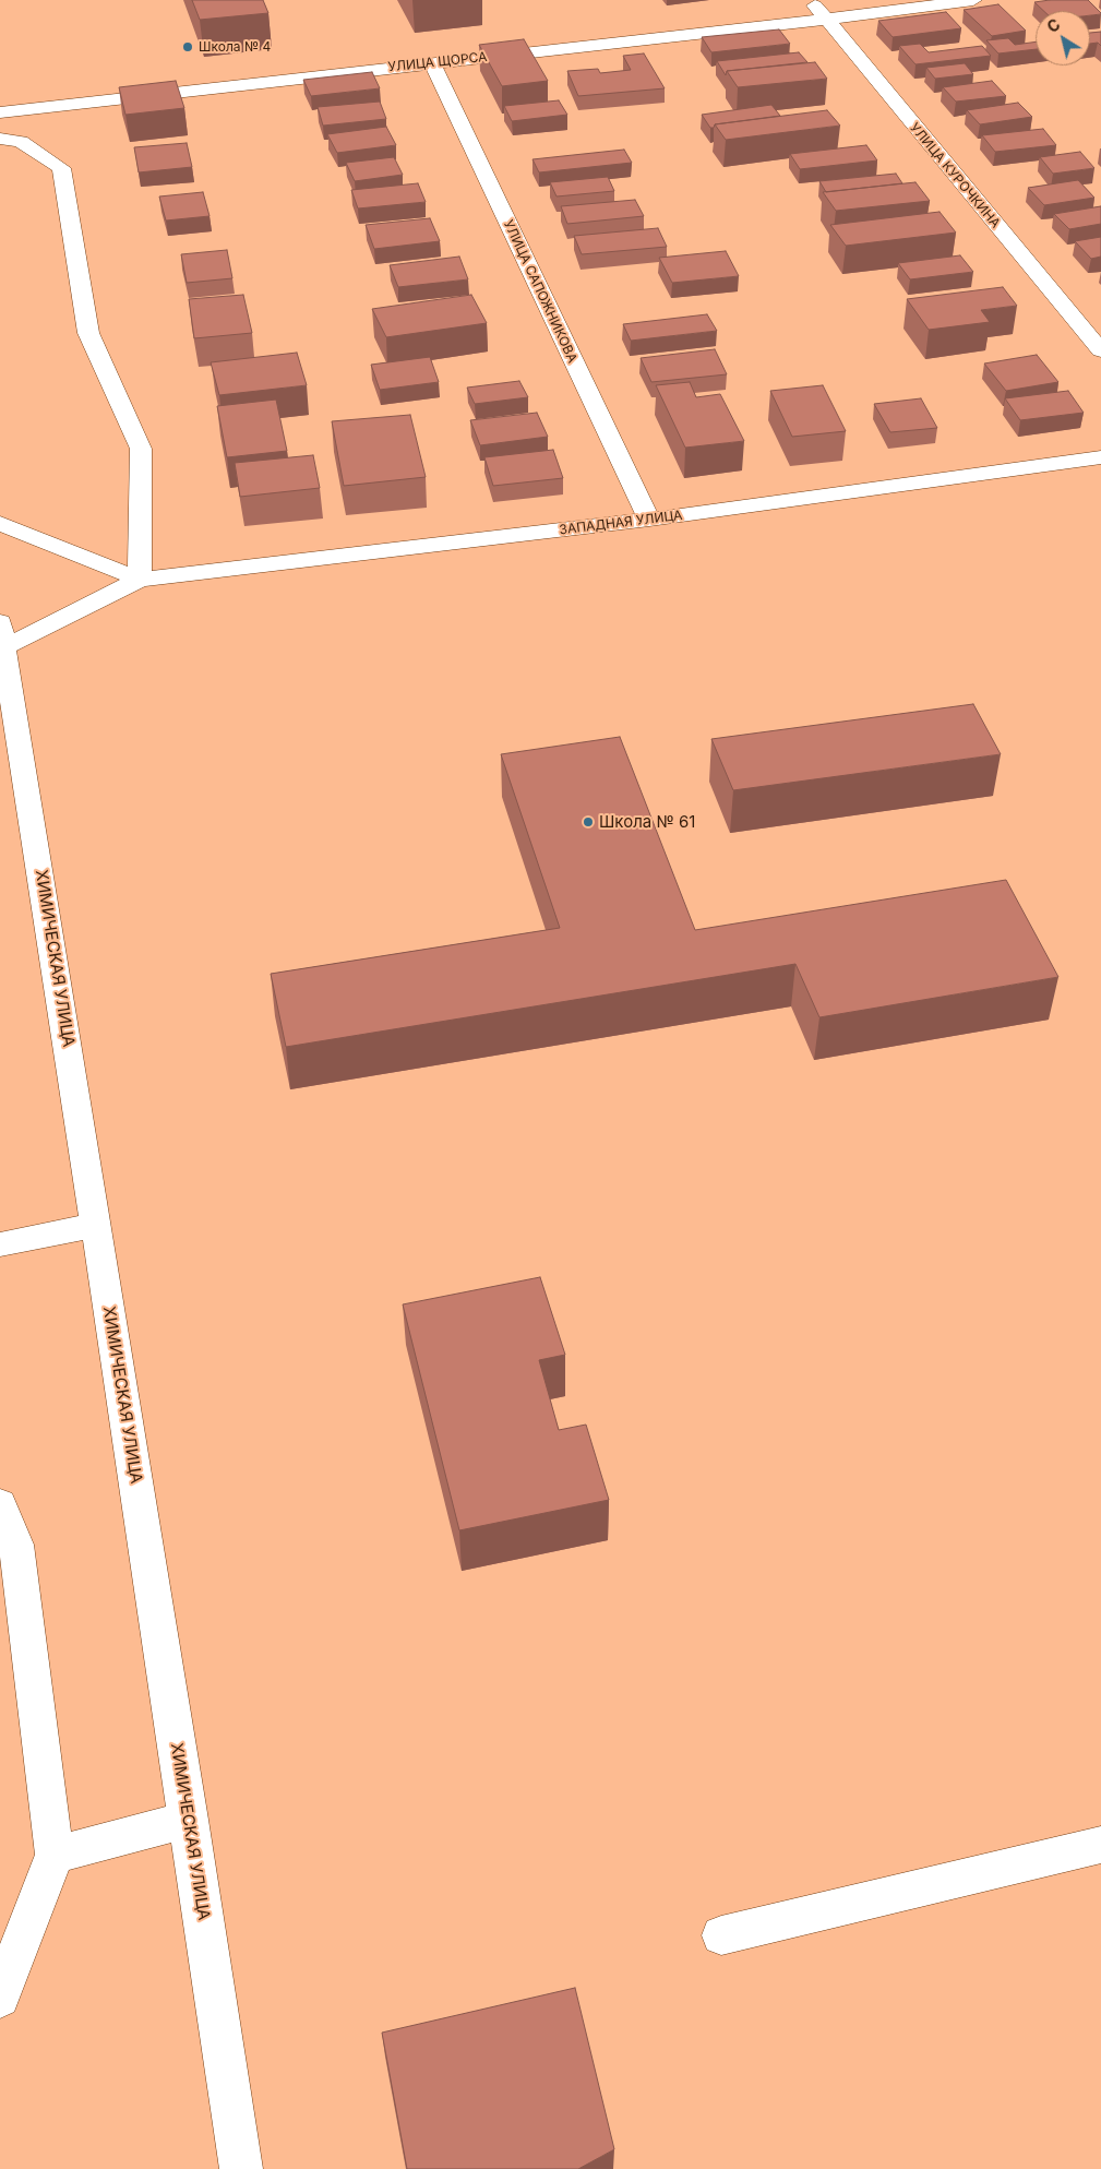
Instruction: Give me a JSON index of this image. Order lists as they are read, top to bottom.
{
  "streets": {
    "street": [
      "УЛИЦА ЩОРСА",
      "УЛИЦА КУРОЧКИНА",
      "УЛИЦА САПОЖНИКОВА",
      "ЗАПАДНАЯ УЛИЦА",
      "ХИМИЧЕСКАЯ УЛИЦА"
    ]
  },
  "crossings": [
    ["УЛИЦА ЩОРСА", "УЛИЦА КУРОЧКИНА"],
    ["УЛИЦА ЩОРСА", "УЛИЦА САПОЖНИКОВА"],
    ["УЛИЦА САПОЖНИКОВА", "ЗАПАДНАЯ УЛИЦА"],
    ["ЗАПАДНАЯ УЛИЦА", "ХИМИЧЕСКАЯ УЛИЦА"]
  ],
  "places": ["Школа № 4", "Школа № 61"],
  "north": "top left"
}
